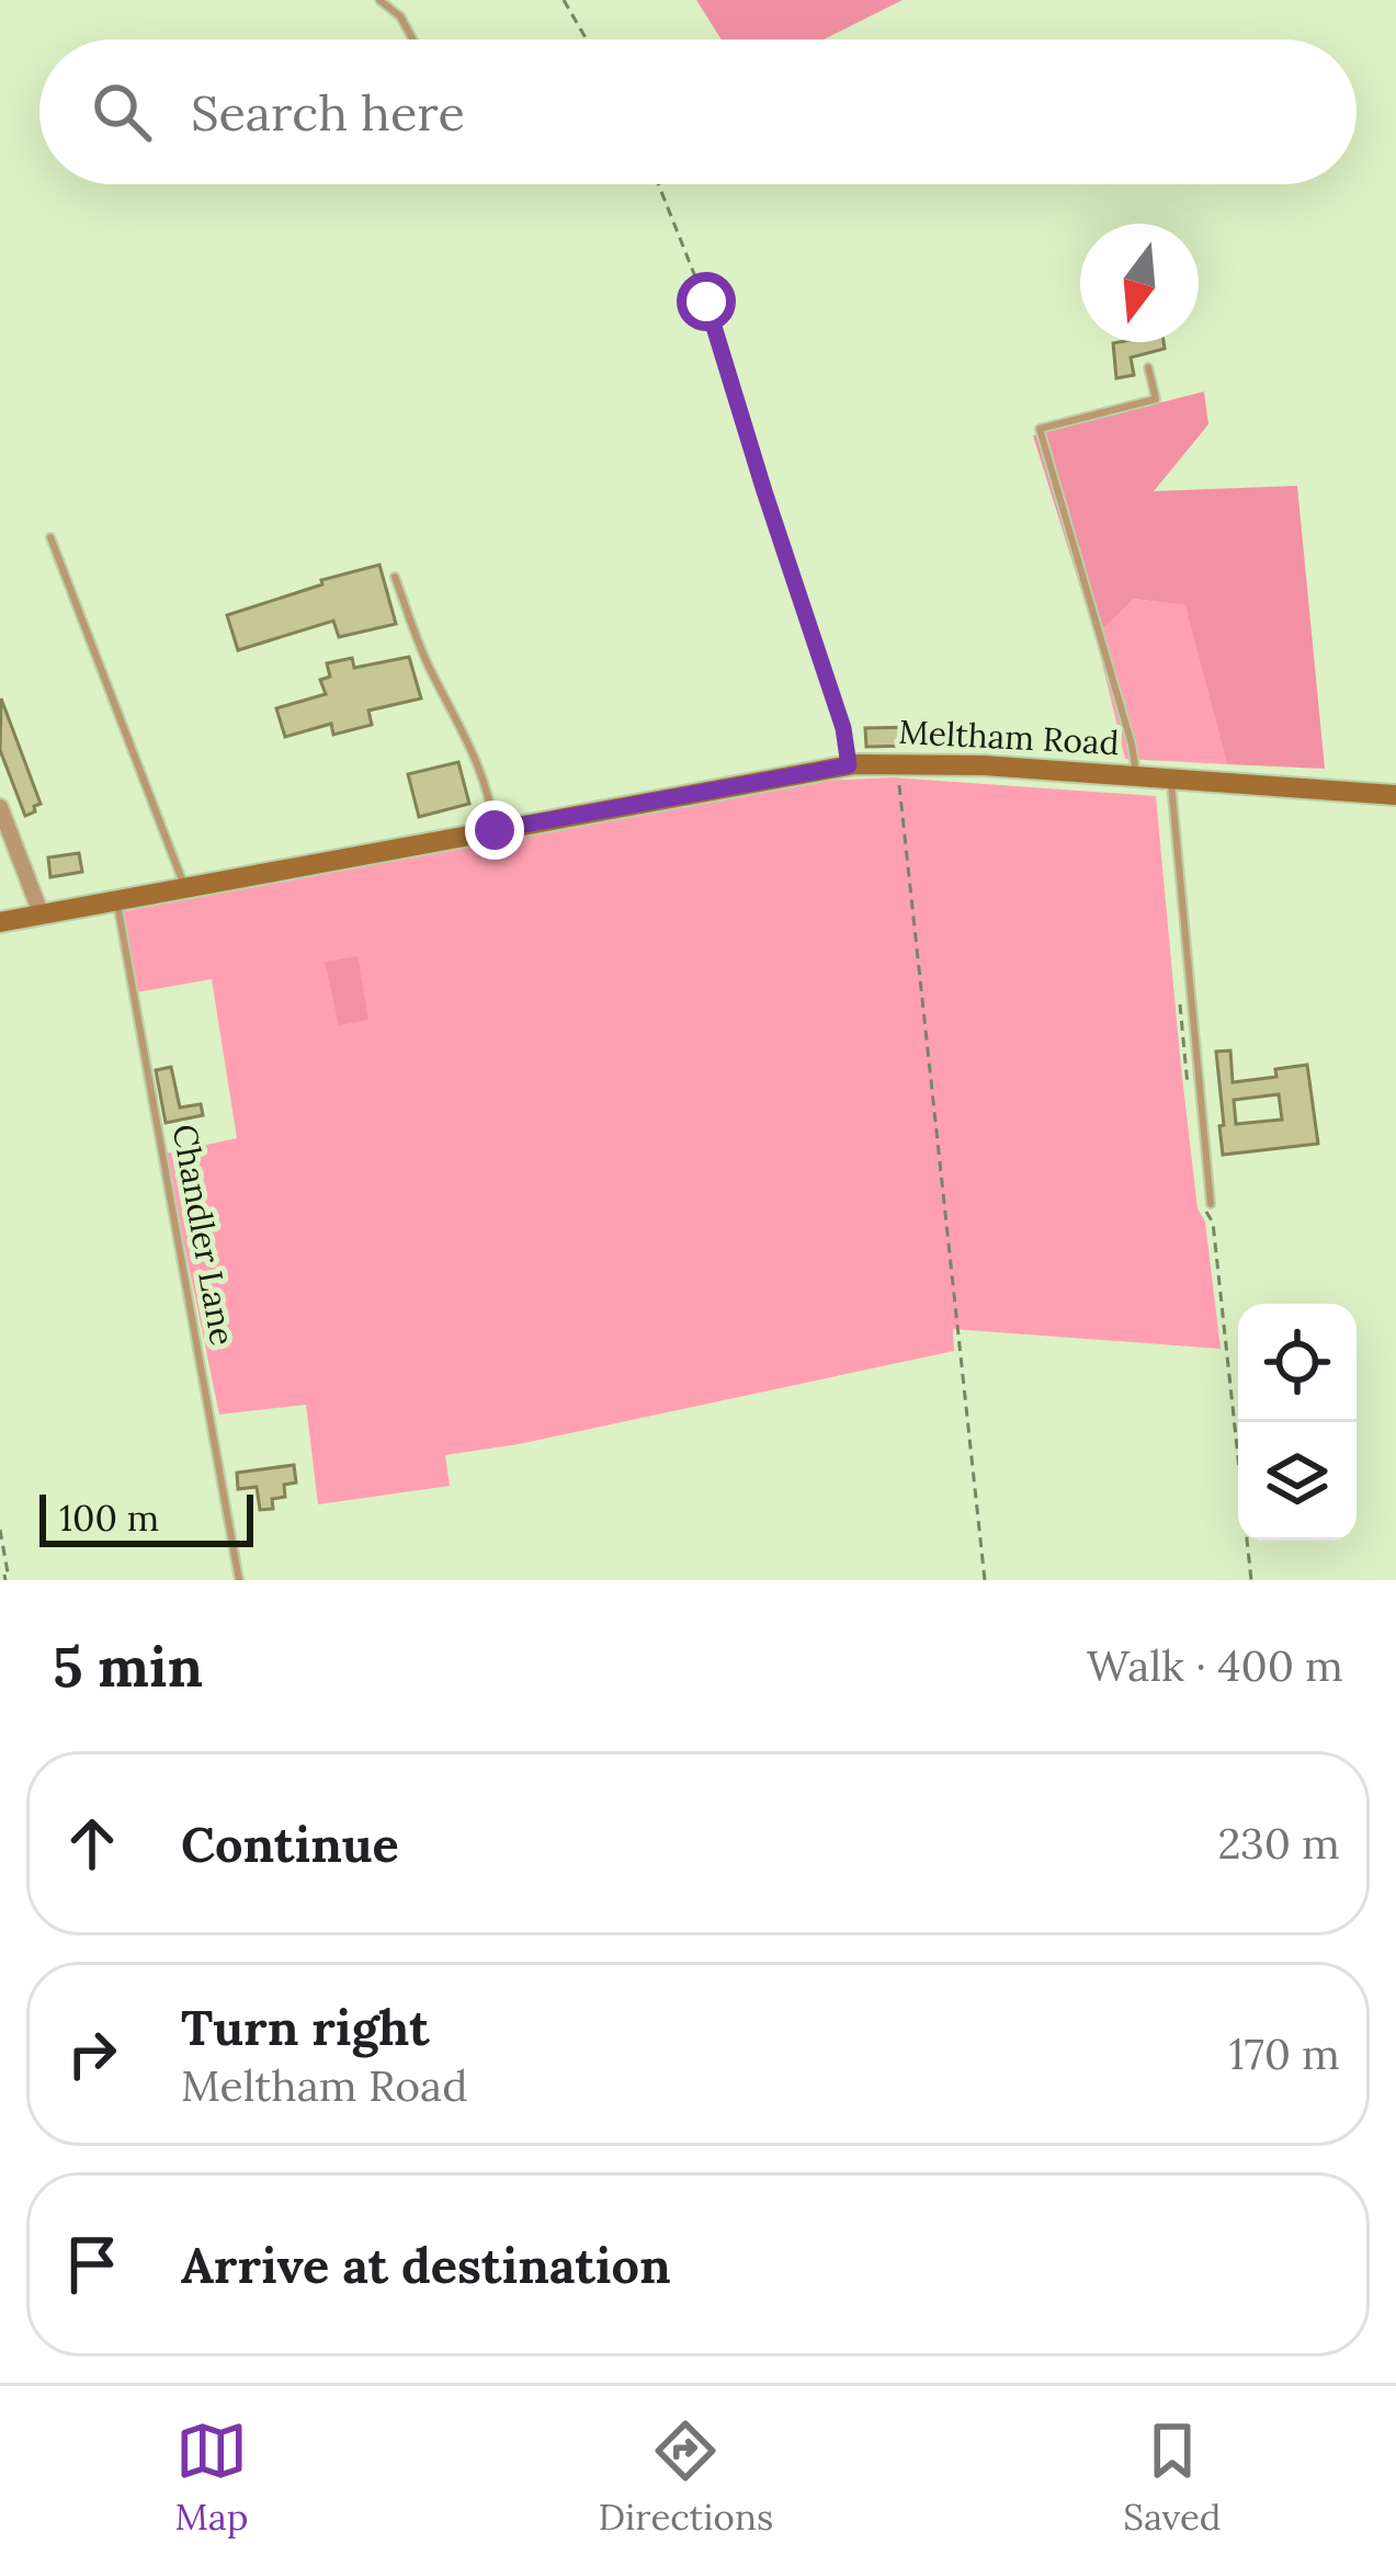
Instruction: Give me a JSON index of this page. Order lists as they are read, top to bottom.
{
  "streets": {
    "street": ["Meltham Road"],
    "lane": ["Chandler Lane"]
  },
  "crossings": [
    ["Meltham Road", "Chandler Lane"]
  ],
  "scale_bar": "100 m",
  "north": "bottom",
  "page": {
    "search": "Search here",
    "scale": "100 m",
    "heading": ["5 min", "Walk · 400 m"],
    "list": [
      ["Continue", "230 m"],
      ["Turn right", "Meltham Road", "170 m"],
      "Arrive at destination"
    ],
    "nav": ["Map", "Directions", "Saved"]
  }
}
